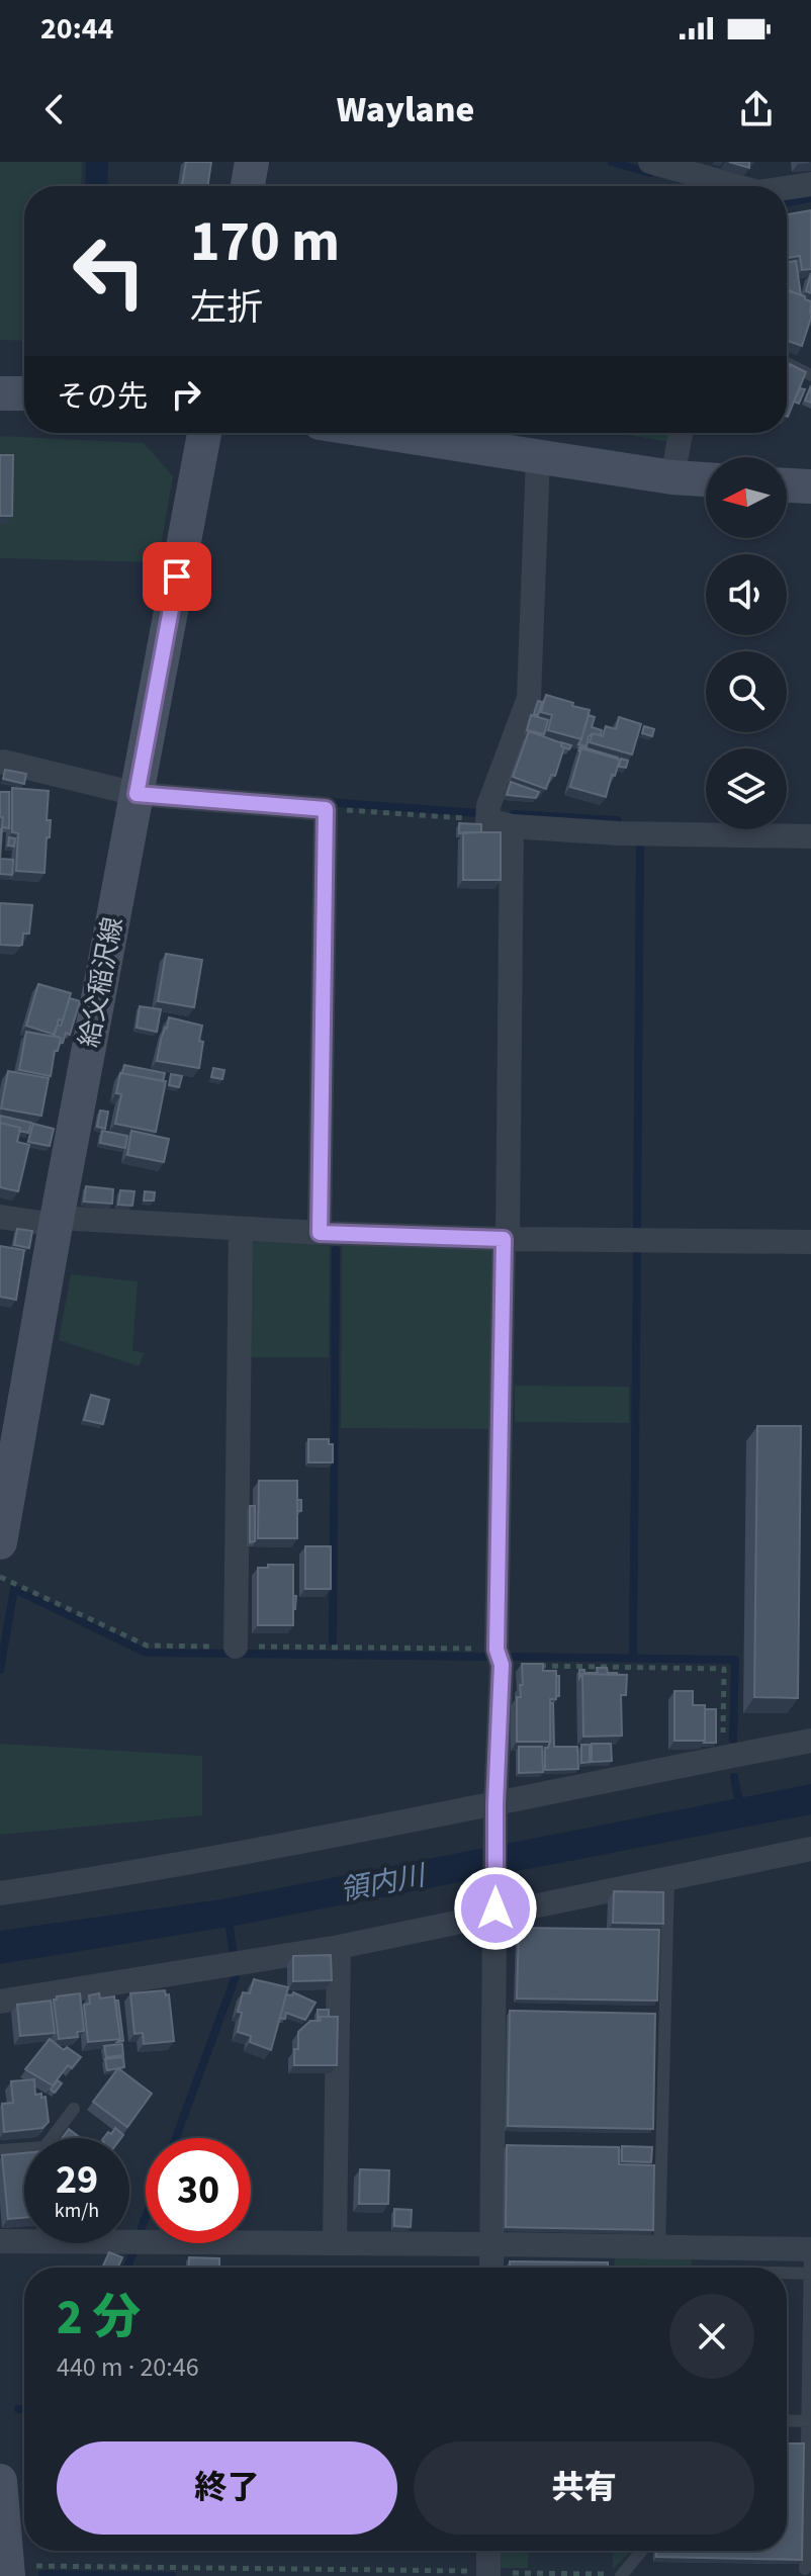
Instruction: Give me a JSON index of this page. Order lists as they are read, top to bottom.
{
  "streets": {
    "main road": ["給父稲沢線"]
  },
  "water": ["領内川"],
  "north": "left",
  "page": {
    "status": "20:44",
    "header": "Waylane",
    "turn": ["170 m", "左折"],
    "then": "その先",
    "speed": "29 km/h",
    "limit": "30",
    "heading": ["2 分", "440 m · 20:46"],
    "buttons": ["終了", "共有"]
  }
}
